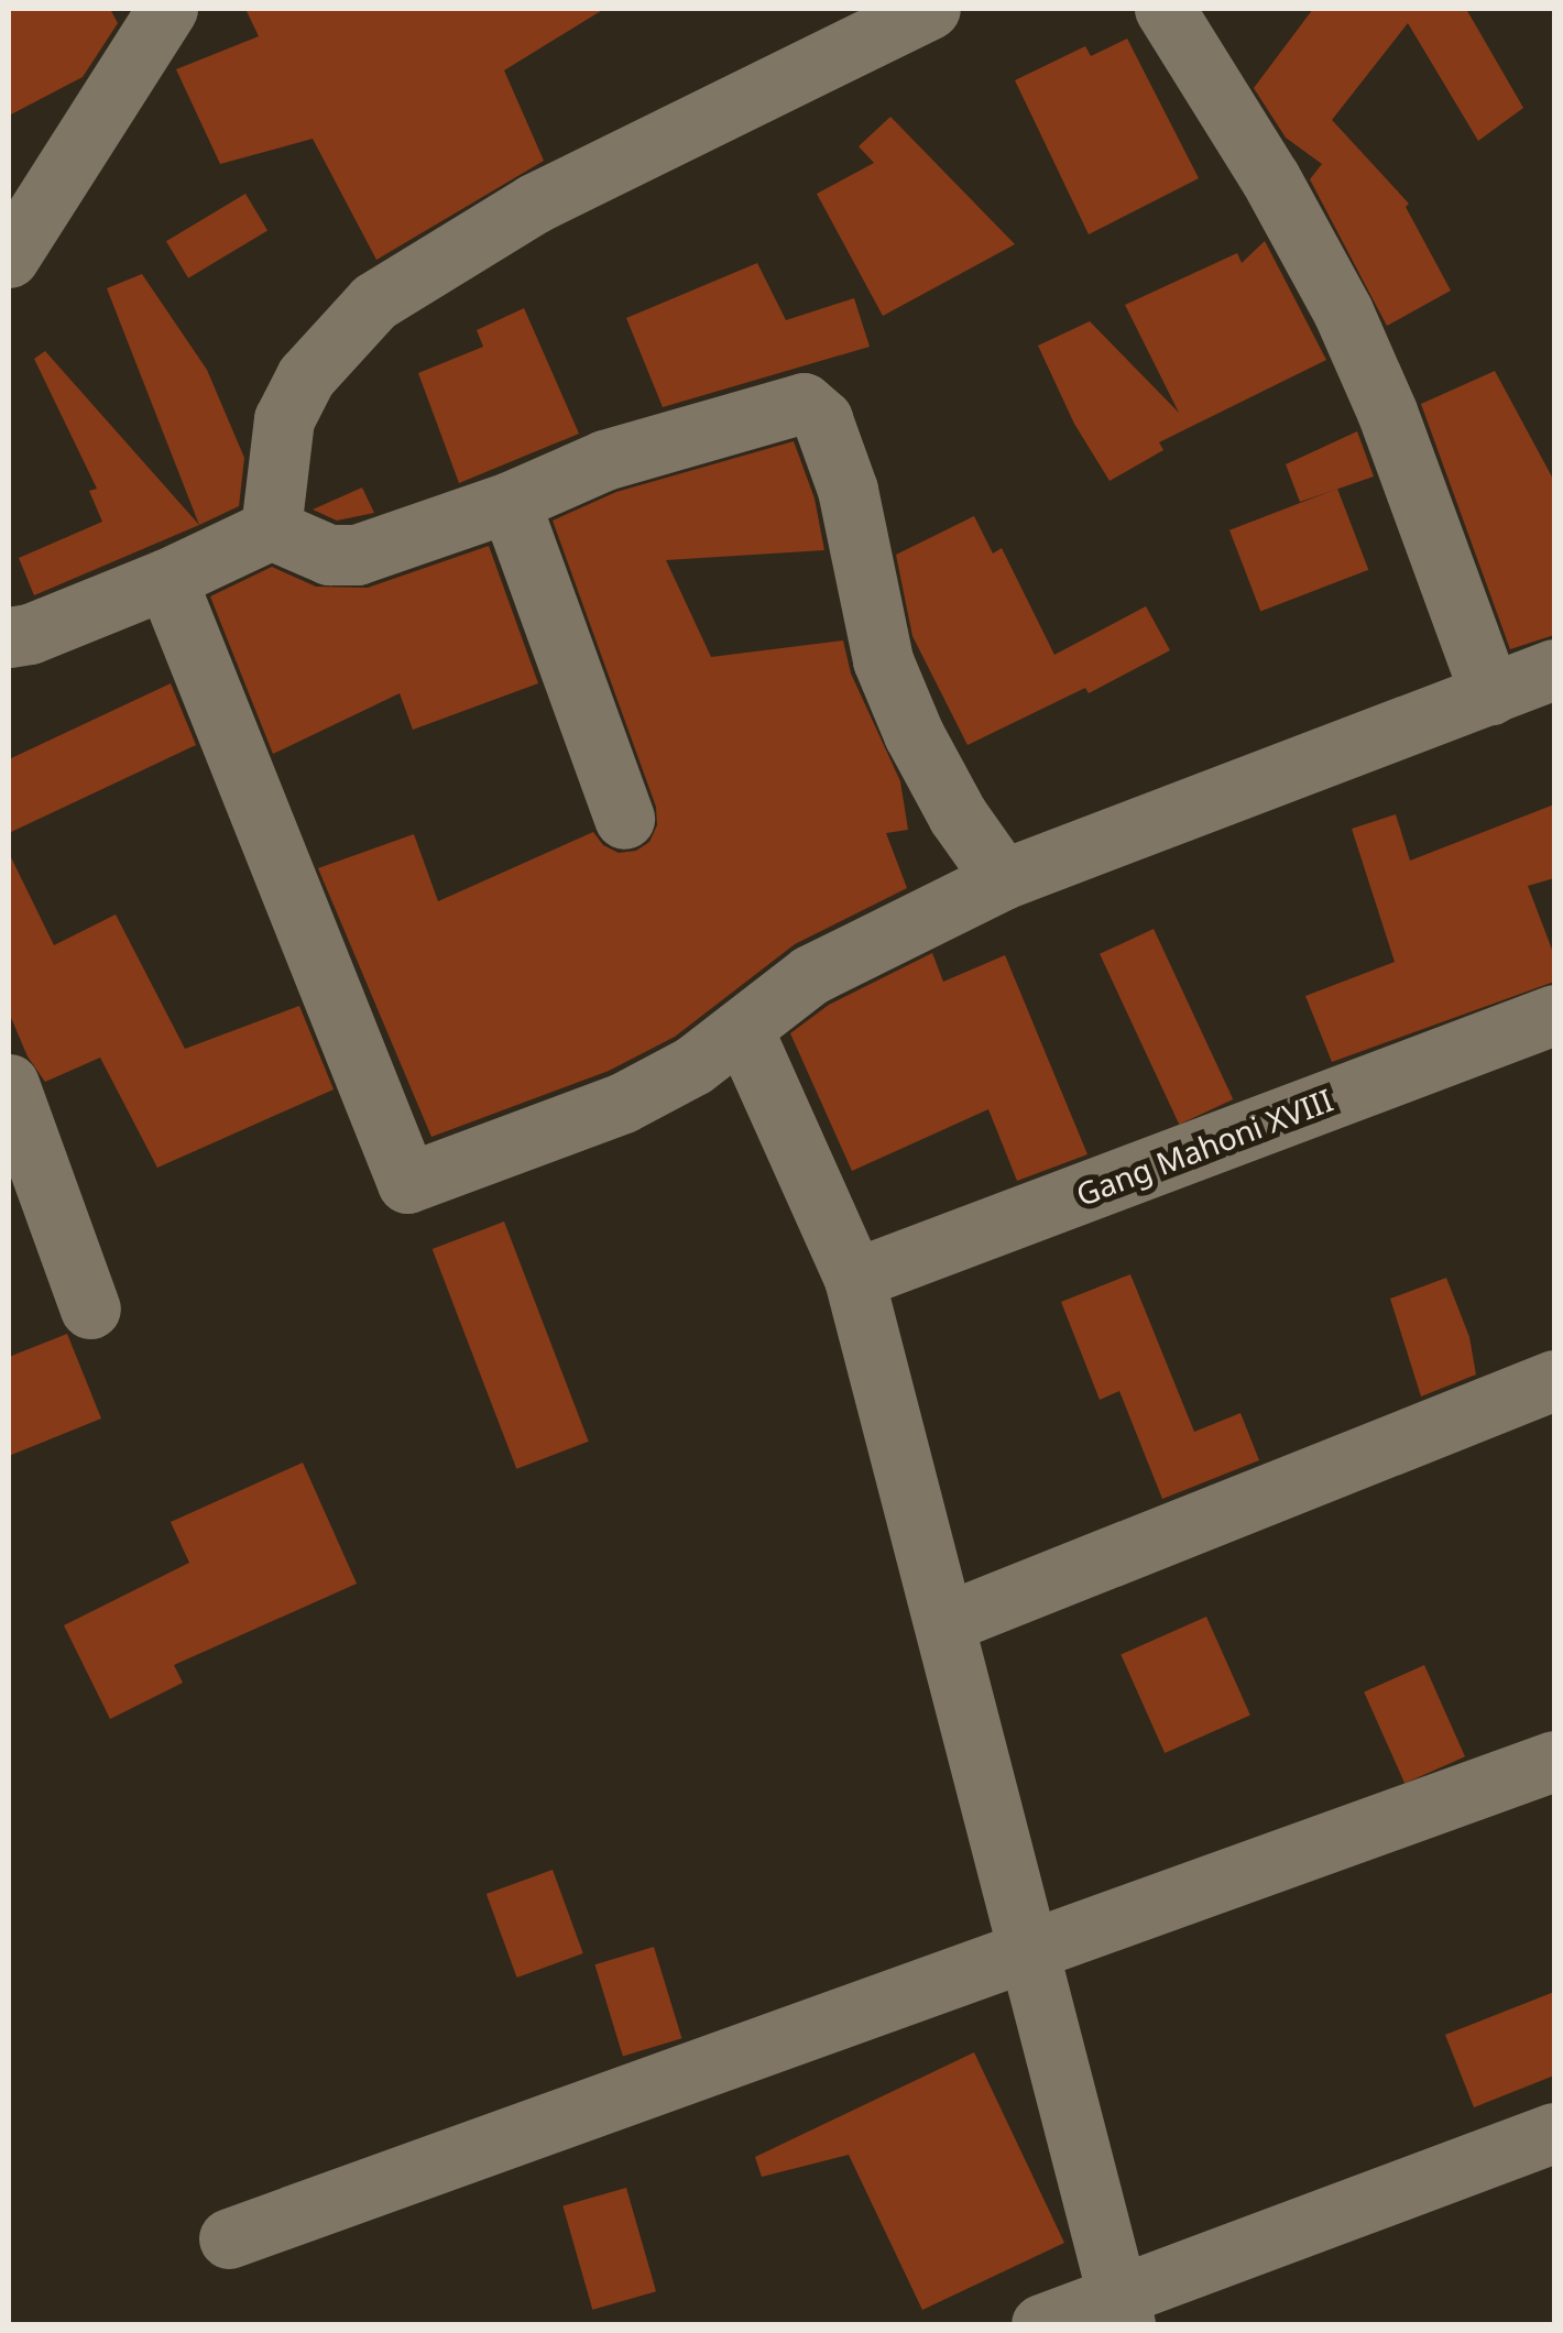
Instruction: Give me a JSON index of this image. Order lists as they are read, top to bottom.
{
  "streets": {
    "street": ["Gang Mahoni XVIII"]
  }
}
